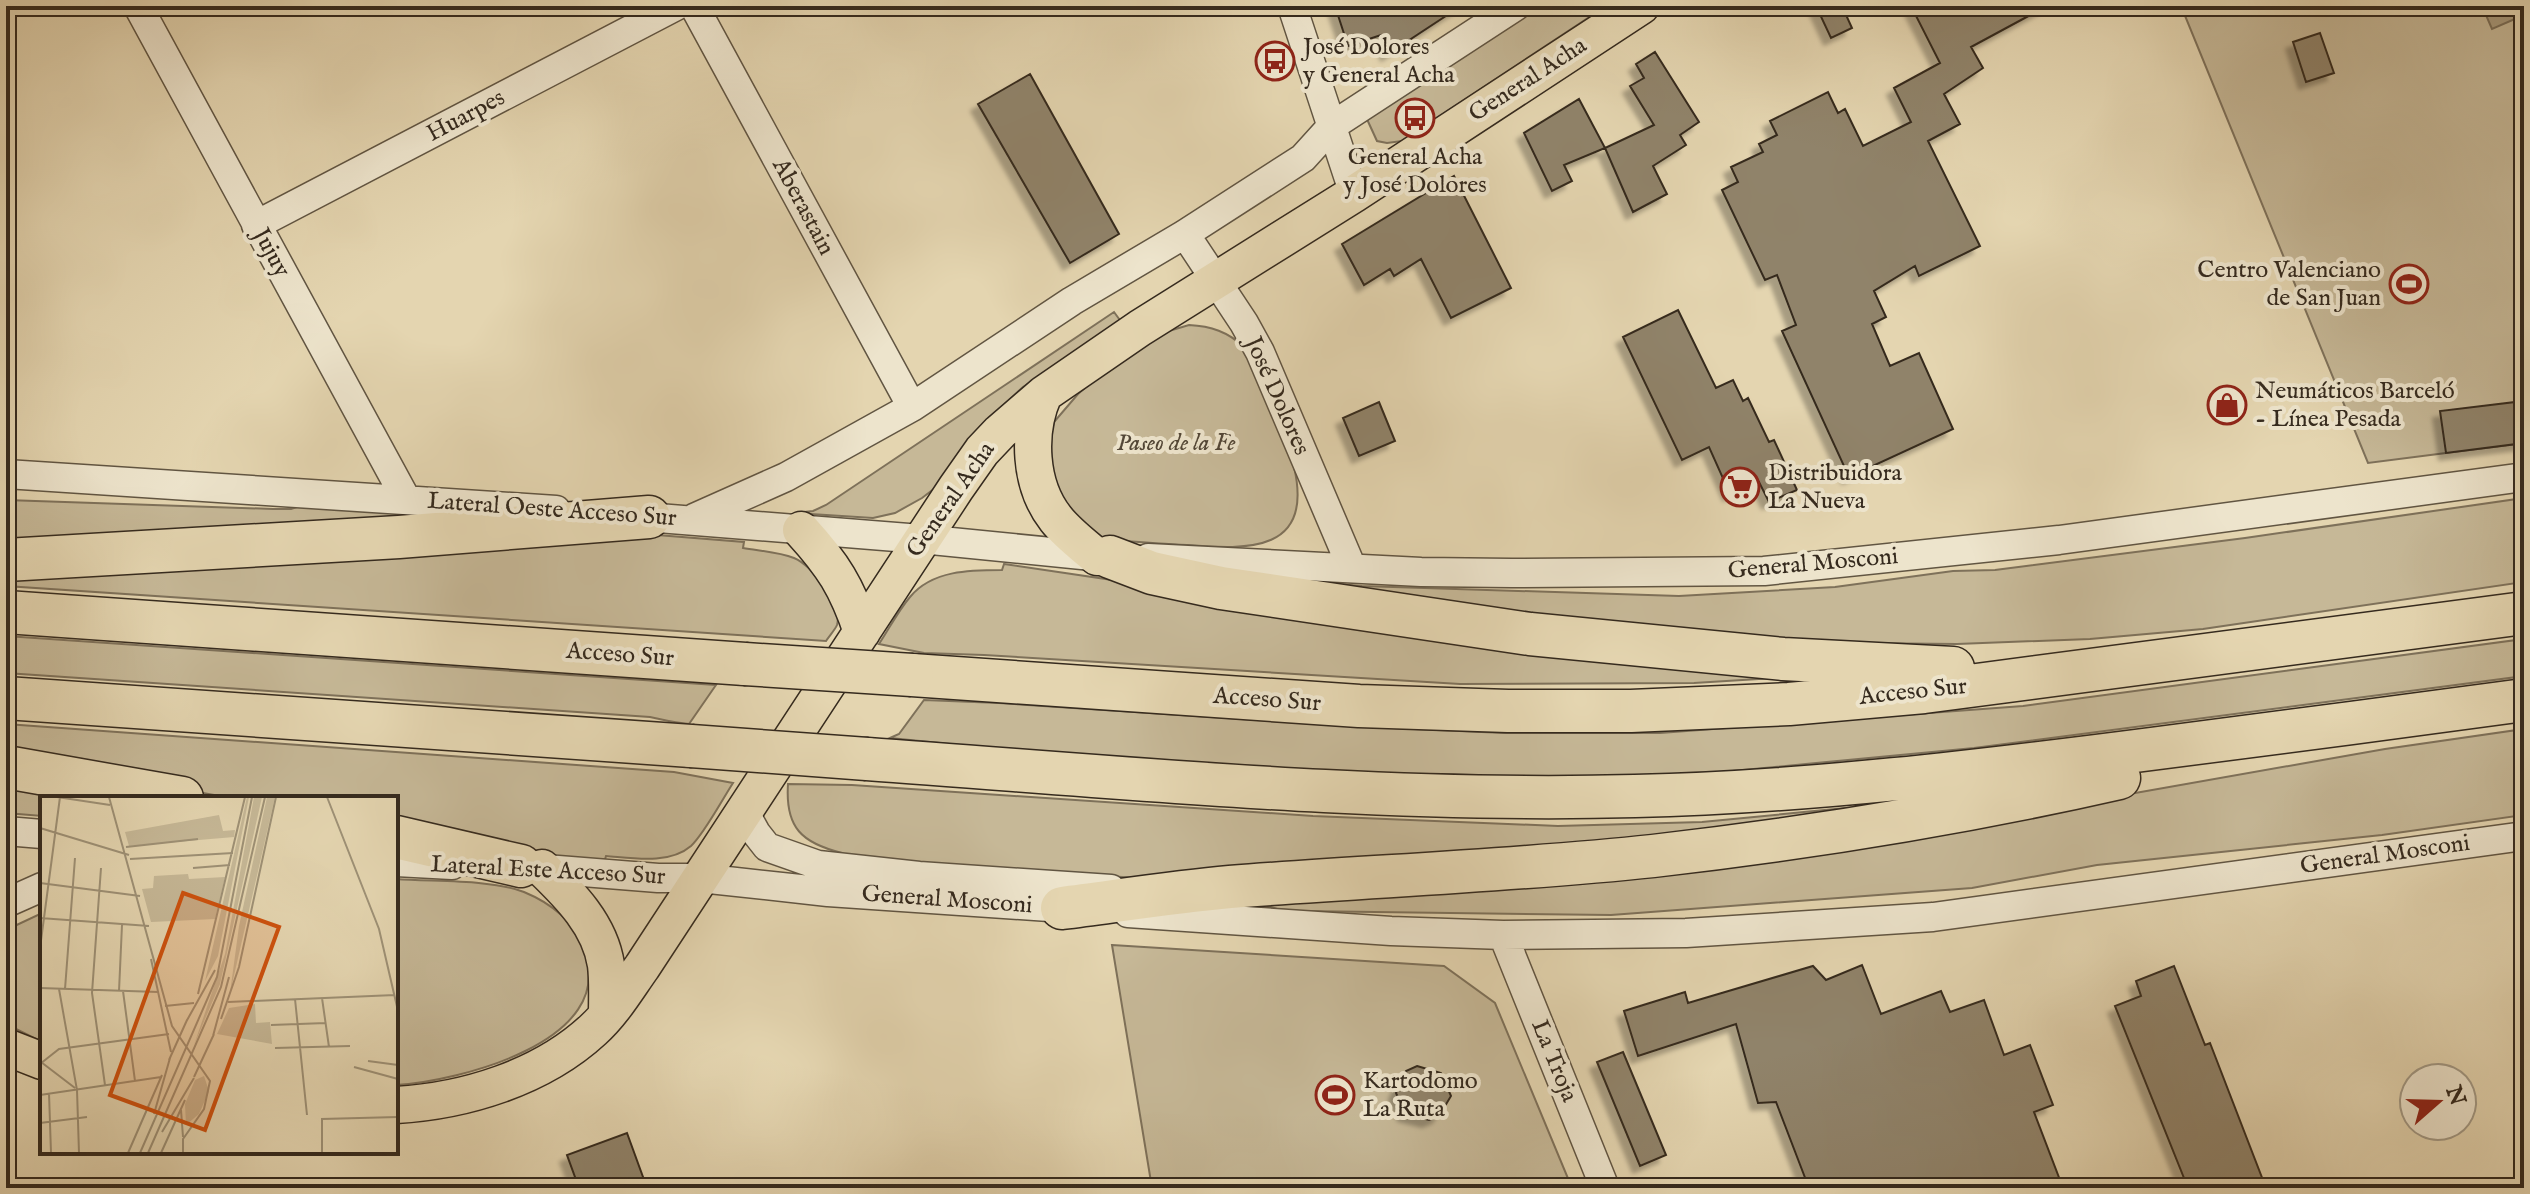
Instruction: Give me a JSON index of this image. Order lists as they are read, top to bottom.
{
  "streets": {
    "highway": ["Acceso Sur"],
    "main road": ["General Acha"],
    "street": [
      "Huarpes",
      "Aberastain",
      "Jujuy",
      "José Dolores",
      "Lateral Oeste Acceso Sur",
      "General Mosconi",
      "Lateral Este Acceso Sur",
      "La Troja"
    ]
  },
  "crossings": [
    ["General Acha", "José Dolores"],
    ["General Acha", "Lateral Oeste Acceso Sur"],
    ["General Acha", "General Mosconi"],
    ["General Acha", "Lateral Este Acceso Sur"],
    ["Huarpes", "Jujuy"],
    ["Jujuy", "Lateral Oeste Acceso Sur"],
    ["José Dolores", "General Mosconi"],
    ["Lateral Oeste Acceso Sur", "General Mosconi"],
    ["General Mosconi", "Lateral Este Acceso Sur"],
    ["General Mosconi", "La Troja"]
  ],
  "parks": ["Paseo de la Fe"],
  "places": {
    "bus stop": ["José Dolores y General Acha", "General Acha y José Dolores"],
    "sports": ["Centro Valenciano de San Juan", "Kartodomo La Ruta"],
    "shop": ["Neumáticos Barceló - Línea Pesada"],
    "supermarket": ["Distribuidora La Nueva"]
  },
  "north": "right"
}
